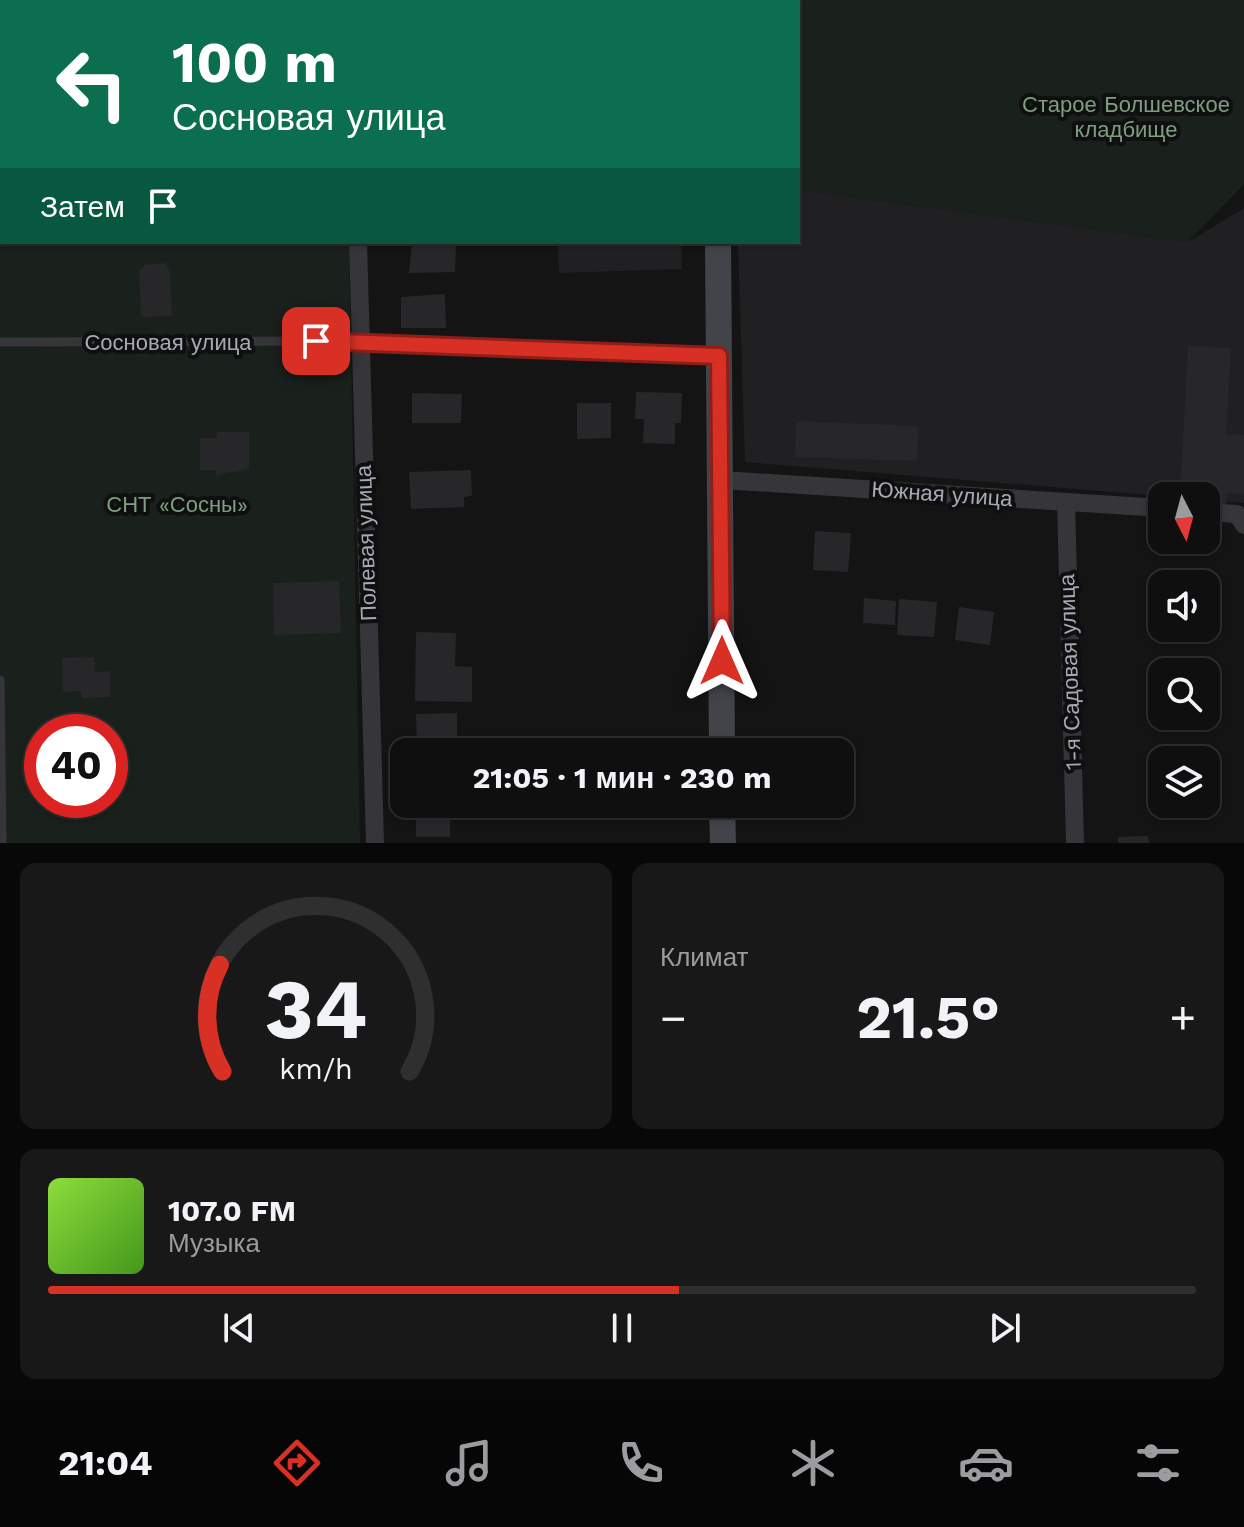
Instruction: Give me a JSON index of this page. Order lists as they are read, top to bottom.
{
  "streets": {
    "street": ["Южная улица", "Полевая улица", "1-я Садовая улица"],
    "lane": ["Сосновая улица"]
  },
  "crossings": [
    ["Сосновая улица", "Полевая улица"],
    ["Южная улица", "1-я Садовая улица"]
  ],
  "parks": ["Старое Болшевское кладбище", "СНТ «Сосны»"],
  "north": "bottom",
  "page": {
    "turn": ["100 m", "Сосновая улица"],
    "then": "Затем",
    "limit": "40",
    "trip": "21:05 · 1 мин · 230 m",
    "tile": "Климат",
    "heat": ["−", "21.5°", "+"],
    "song": ["107.0 FM", "Музыка"],
    "tabs": "21:04",
    "gauge": ["34", "km/h"]
  }
}
